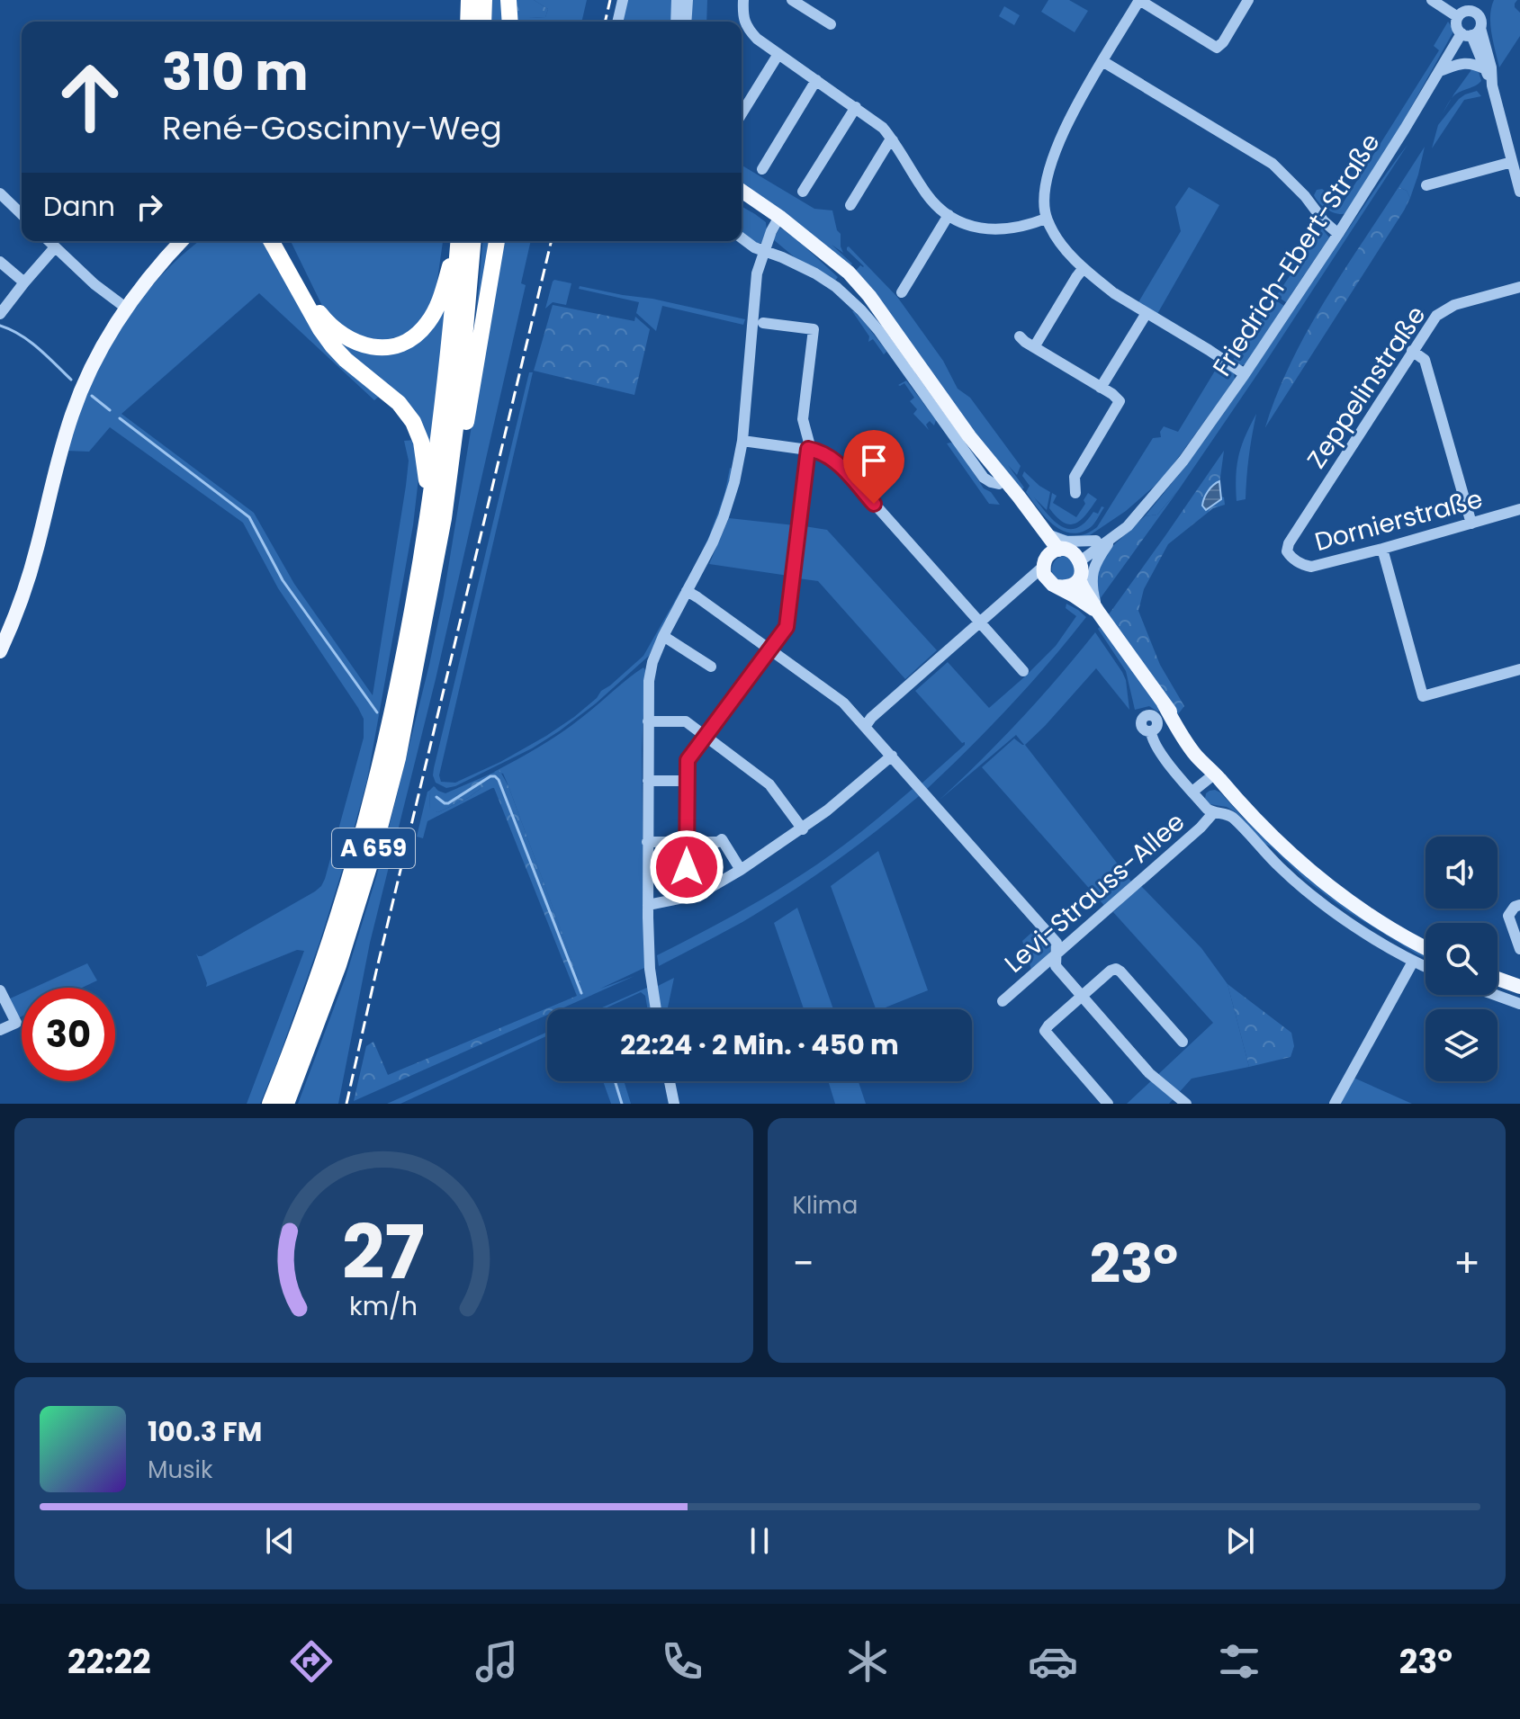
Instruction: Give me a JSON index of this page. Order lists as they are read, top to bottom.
{
  "streets": {
    "highway": ["A 659"],
    "street": [
      "Friedrich-Ebert-Straße",
      "Zeppelinstraße",
      "Dornierstraße",
      "Levi-Strauss-Allee"
    ]
  },
  "crossings": [
    ["Zeppelinstraße", "Dornierstraße"]
  ],
  "page": {
    "turn": ["310 m", "René-Goscinny-Weg"],
    "then": "Dann",
    "limit": "30",
    "trip": "22:24 · 2 Min. · 450 m",
    "tile": "Klima",
    "heat": ["−", "23°", "+"],
    "song": ["100.3 FM", "Musik"],
    "tabs": ["22:22", "23°"],
    "gauge": ["27", "km/h"]
  }
}
